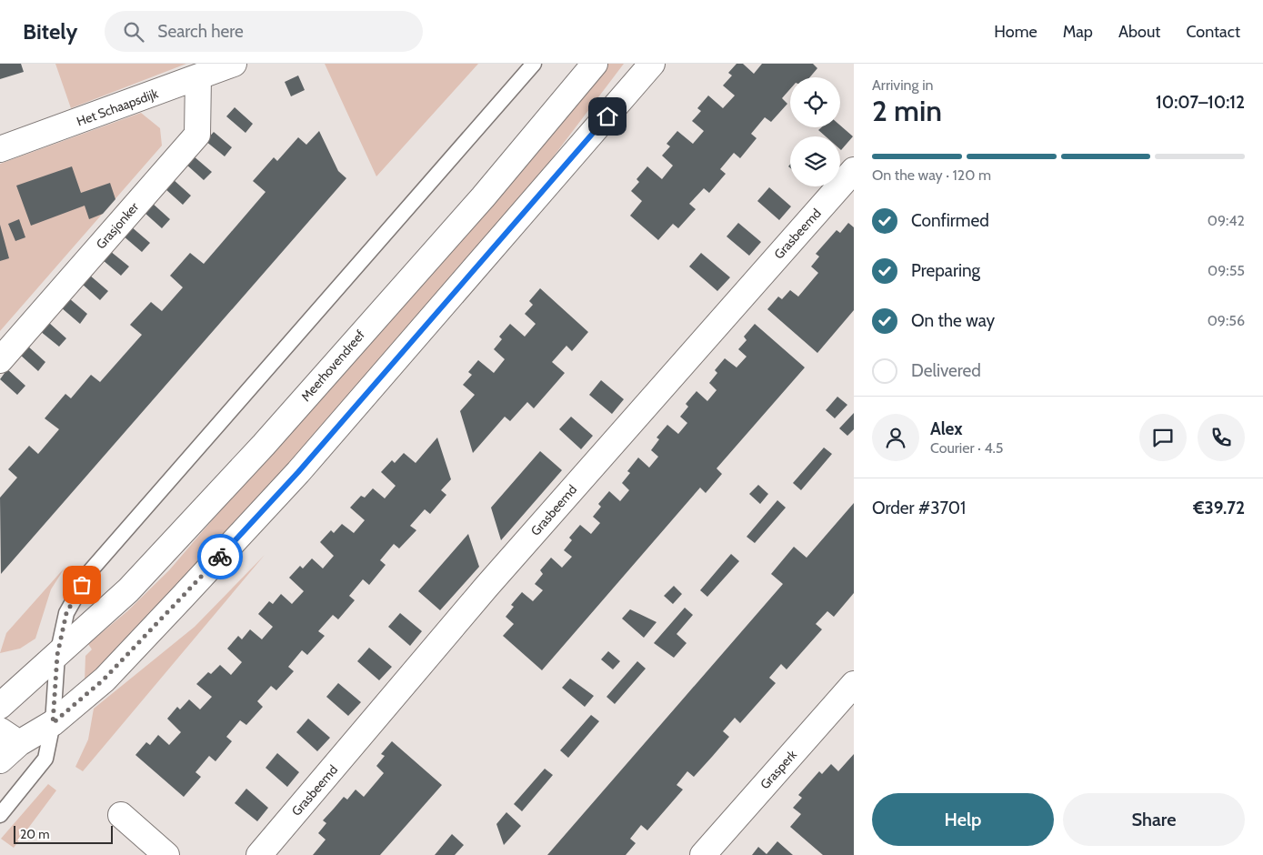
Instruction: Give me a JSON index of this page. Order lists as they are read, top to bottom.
{
  "streets": {
    "main road": [
      "Het Schaapsdijk",
      "Grasjonker",
      "Grasbeemd",
      "Meerhovendreef",
      "Grasperk"
    ]
  },
  "crossings": [
    ["Het Schaapsdijk", "Grasjonker"]
  ],
  "scale_bar": "20 m",
  "page": {
    "header": "Bitely",
    "search": "Search here",
    "nav": [
      "Home",
      "Map",
      "About",
      "Contact"
    ],
    "heading": ["2 min", "Arriving in", "10:07–10:12"],
    "panel": [
      "Alex",
      "Courier · 4.5",
      "Order #3701",
      "€39.72"
    ],
    "bar": "On the way · 120 m",
    "list": [
      ["Confirmed", "09:42"],
      ["Preparing", "09:55"],
      ["On the way", "09:56"],
      "Delivered"
    ],
    "buttons": ["Help", "Share"],
    "scale": "20 m"
  }
}
